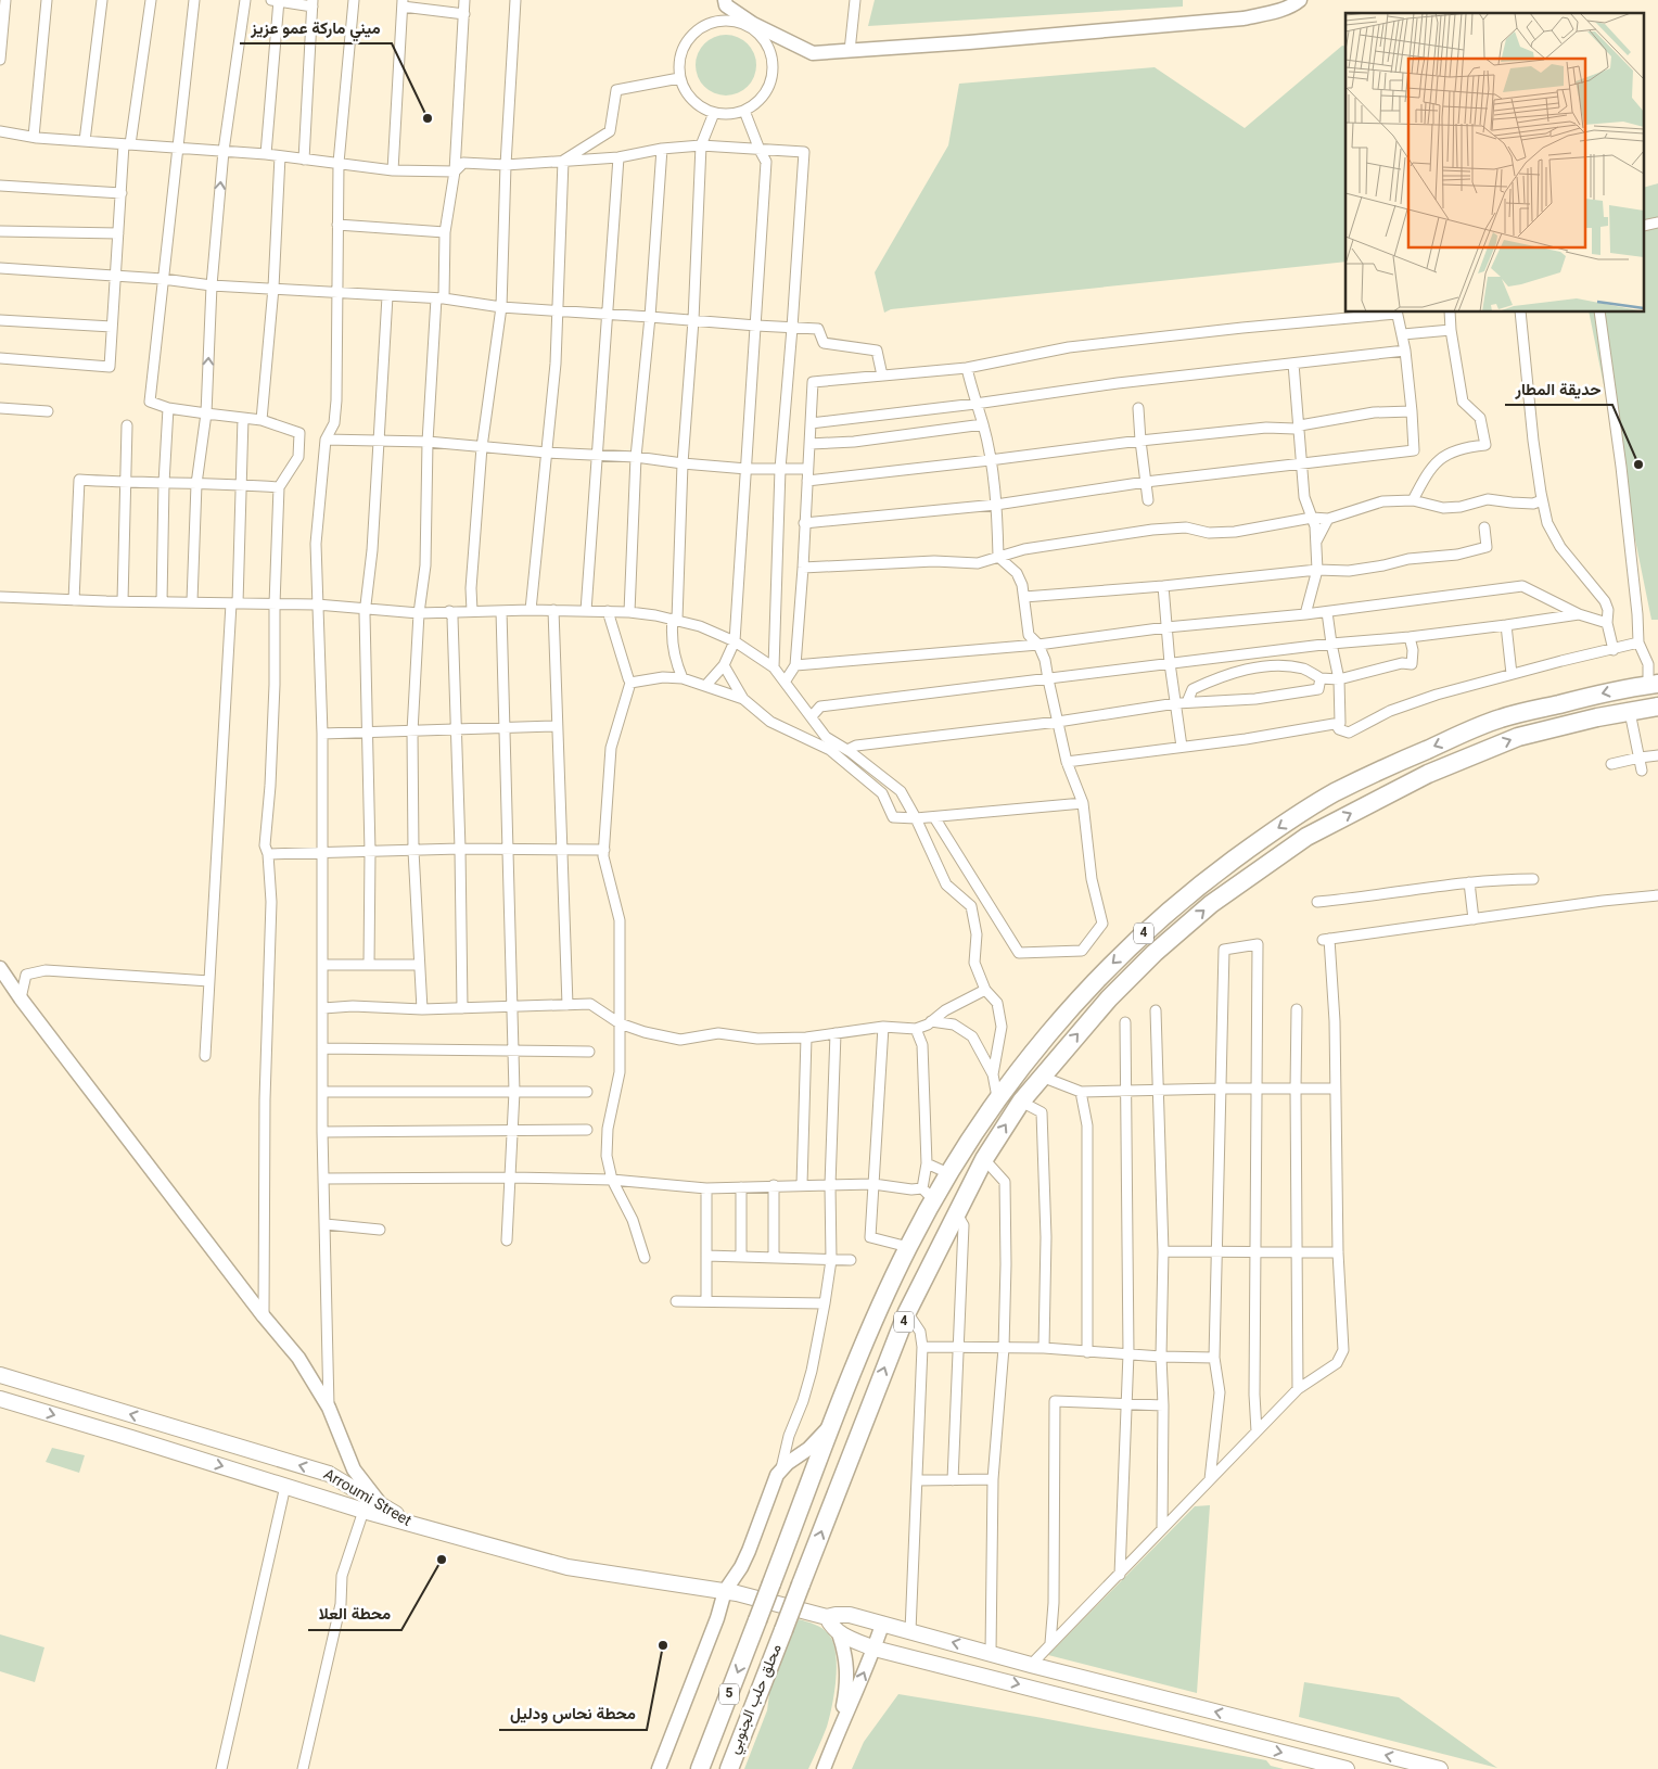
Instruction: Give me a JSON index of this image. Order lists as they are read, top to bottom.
{
  "streets": {
    "highway": ["4", "5", "محلق حلب الجنوبي"],
    "main road": ["Arroumi Street"]
  },
  "crossings": [
    ["4", "محلق حلب الجنوبي"]
  ],
  "places": [
    "ميني ماركة عمو عزيز",
    "حديقة المطار",
    "محطة العلا",
    "محطة نحاس ودليل"
  ]
}
